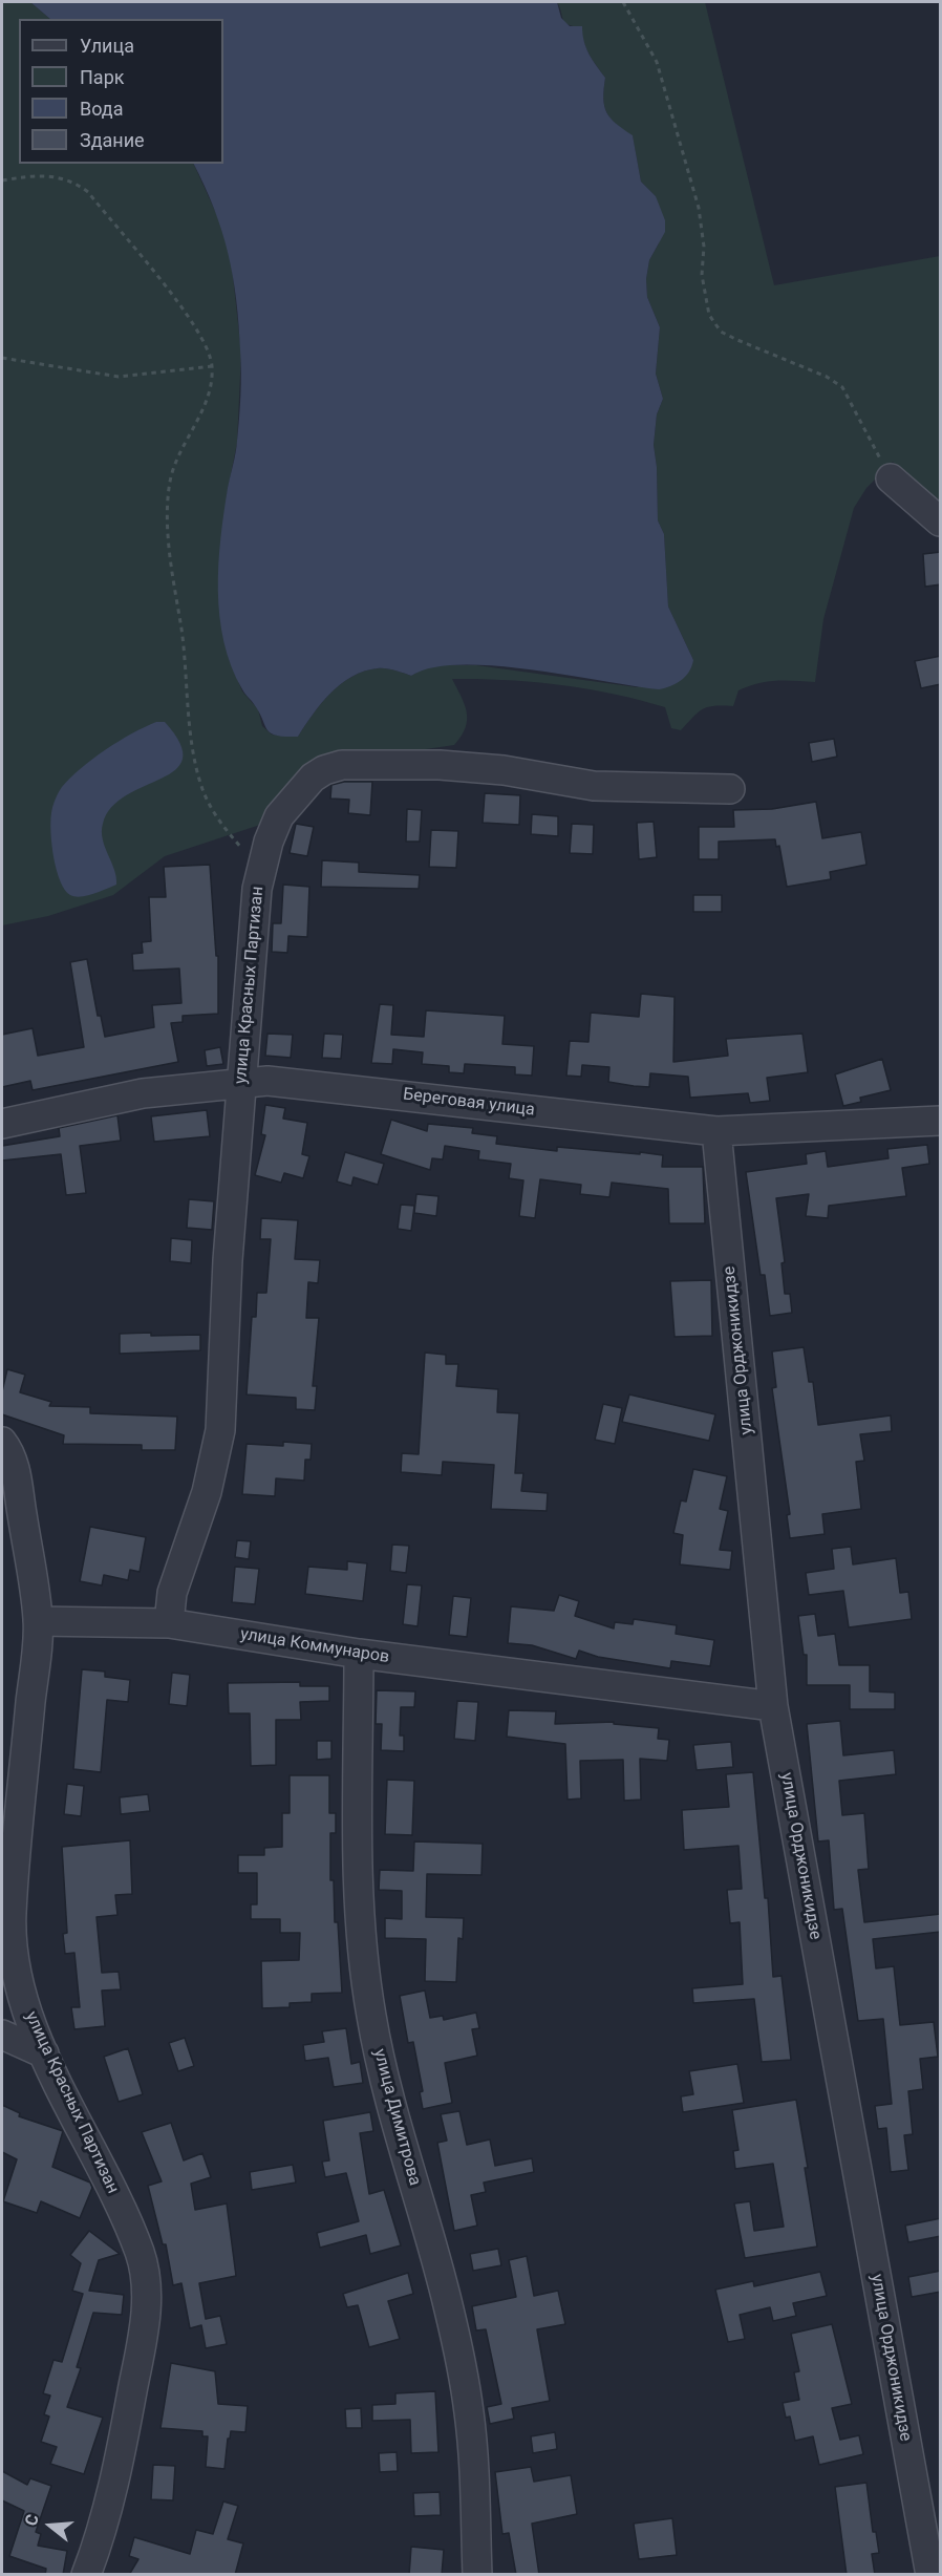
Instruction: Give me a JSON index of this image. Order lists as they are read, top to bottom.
{
  "streets": {
    "street": [
      "улица Красных Партизан",
      "Береговая улица",
      "улица Орджоникидзе",
      "улица Коммунаров",
      "улица Димитрова"
    ]
  },
  "crossings": [
    ["улица Красных Партизан", "Береговая улица"],
    ["улица Красных Партизан", "улица Коммунаров"],
    ["Береговая улица", "улица Орджоникидзе"],
    ["улица Орджоникидзе", "улица Коммунаров"],
    ["улица Коммунаров", "улица Димитрова"]
  ],
  "legend": [
    "Улица",
    "Парк",
    "Вода",
    "Здание"
  ],
  "north": "left"
}
